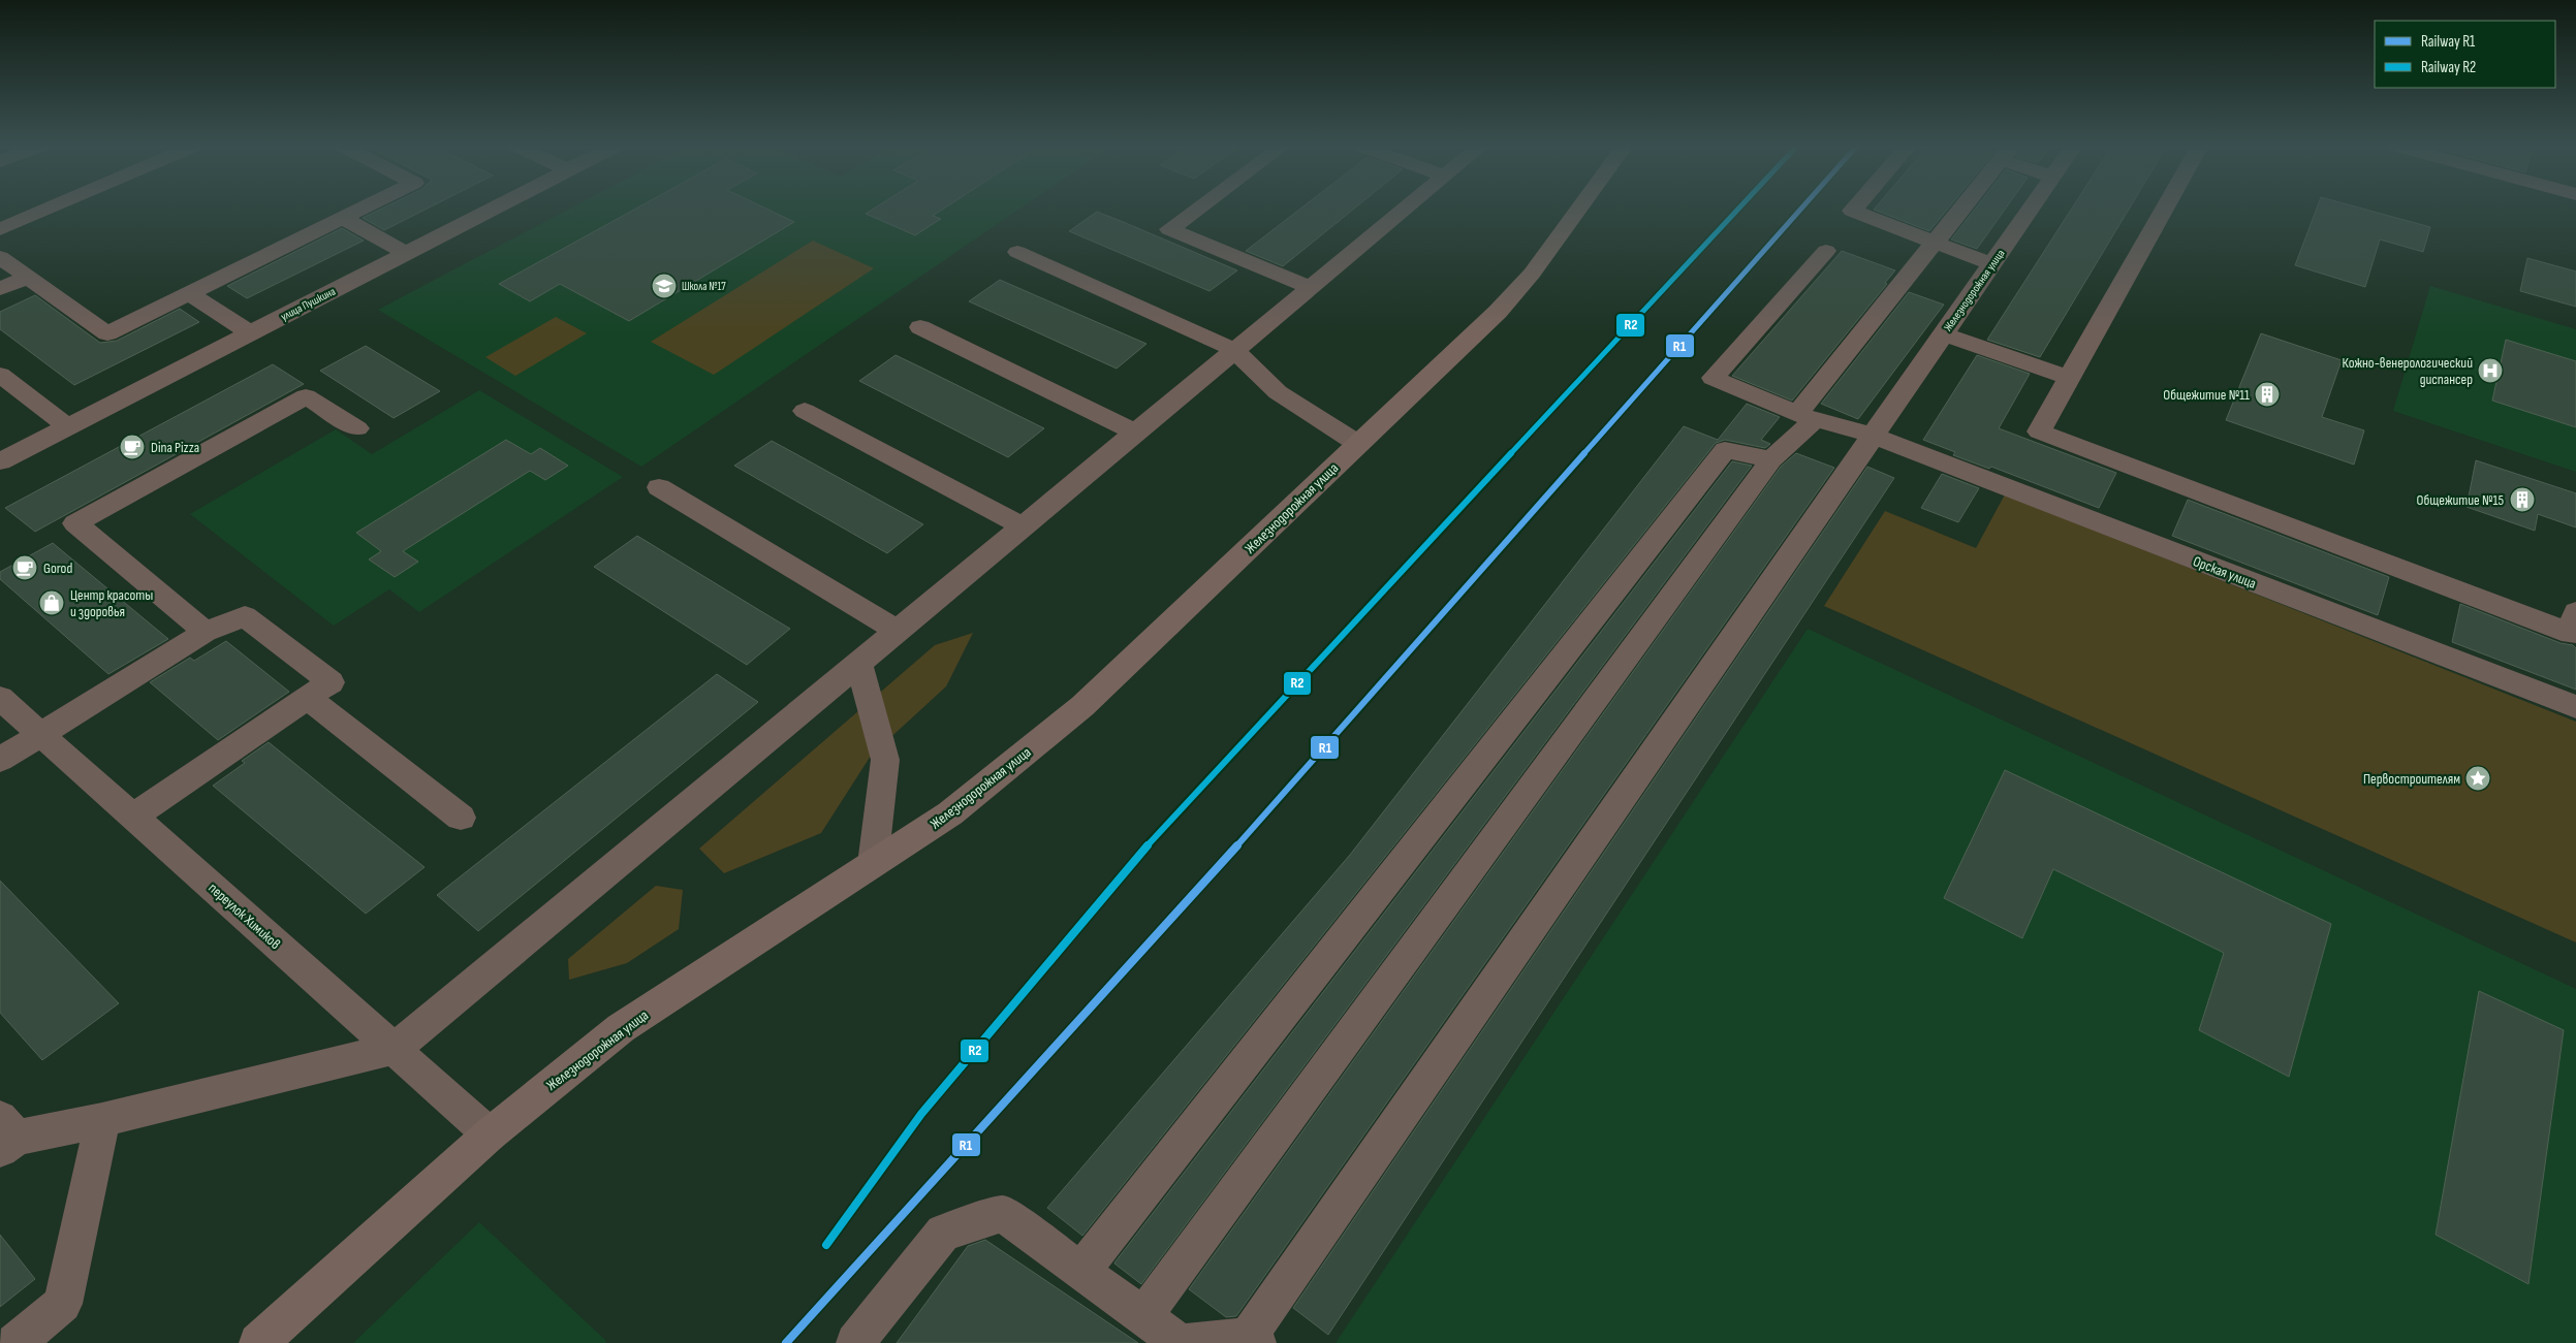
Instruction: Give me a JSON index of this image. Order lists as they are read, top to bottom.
{
  "streets": {
    "main road": ["Железнодорожная улица"],
    "street": ["улица Пушкина", "Орская улица", "переулок Химиков"]
  },
  "crossings": [
    ["Железнодорожная улица", "Орская улица"],
    ["Железнодорожная улица", "переулок Химиков"]
  ],
  "places": {
    "school or university": ["Школа №17"],
    "hospital": ["Кожно-венерологический диспансер"],
    "building": ["Общежитие №11", "Общежитие №15"],
    "cafe": ["Dina Pizza", "Gorod"],
    "shop": ["Центр красоты и здоровья"],
    "place": ["Первостроителям"]
  },
  "lines": ["rail line R1", "rail line R2"],
  "legend": ["Railway R1", "Railway R2"]
}
